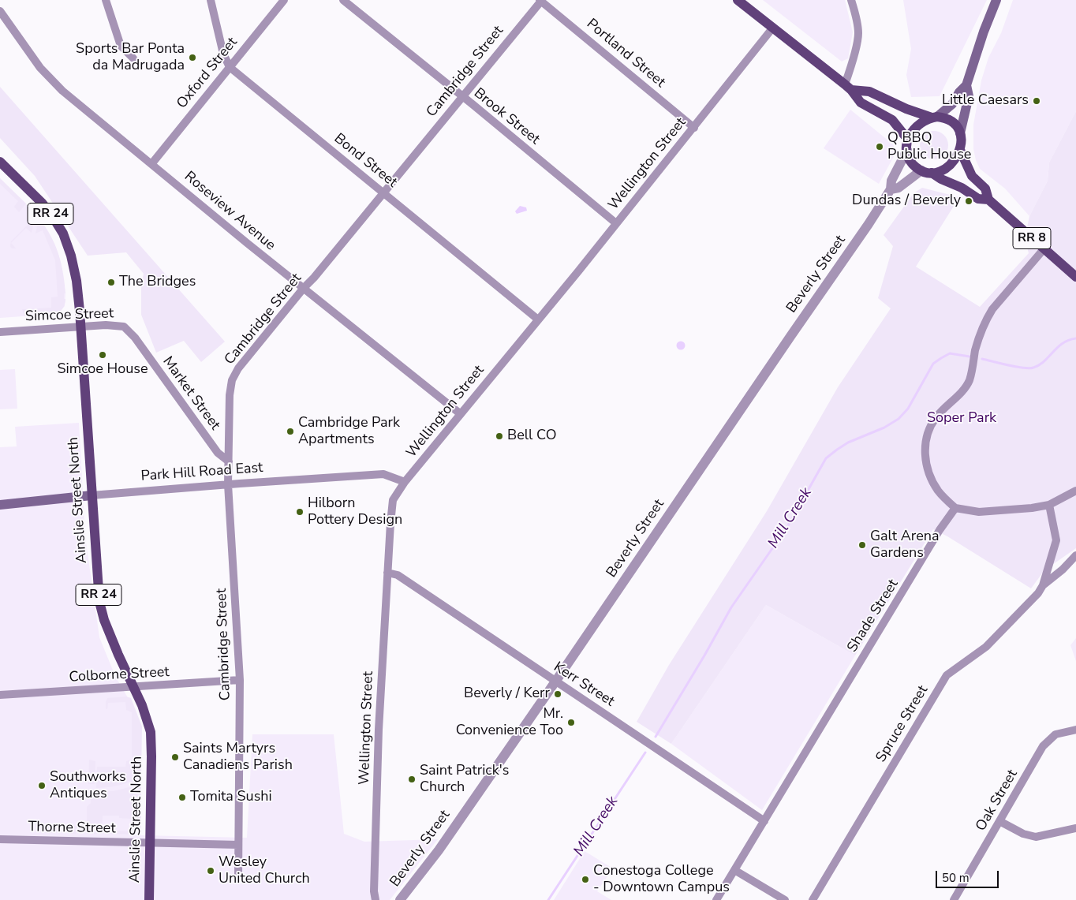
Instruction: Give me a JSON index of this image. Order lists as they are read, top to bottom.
{
  "streets": {
    "main road": [
      "RR 24",
      "RR 8",
      "Park Hill Road East",
      "Ainslie Street North"
    ],
    "street": [
      "Portland Street",
      "Cambridge Street",
      "Oxford Street",
      "Brook Street",
      "Bond Street",
      "Wellington Street",
      "Roseview Avenue",
      "Beverly Street",
      "Simcoe Street",
      "Market Street",
      "Shade Street",
      "Colborne Street",
      "Kerr Street",
      "Spruce Street",
      "Oak Street",
      "Thorne Street"
    ]
  },
  "crossings": [
    ["Portland Street", "Cambridge Street"],
    ["Portland Street", "Wellington Street"],
    ["Cambridge Street", "Brook Street"],
    ["Cambridge Street", "Bond Street"],
    ["Cambridge Street", "Roseview Avenue"],
    ["Cambridge Street", "Market Street"],
    ["Cambridge Street", "Park Hill Road East"],
    ["Cambridge Street", "Colborne Street"],
    ["Cambridge Street", "Thorne Street"],
    ["Oxford Street", "Bond Street"],
    ["Oxford Street", "Roseview Avenue"],
    ["Brook Street", "Wellington Street"],
    ["Bond Street", "Wellington Street"],
    ["Wellington Street", "Roseview Avenue"],
    ["Wellington Street", "Park Hill Road East"],
    ["Wellington Street", "Kerr Street"],
    ["RR 8", "Beverly Street"],
    ["Beverly Street", "Kerr Street"],
    ["Simcoe Street", "Market Street"],
    ["Simcoe Street", "Ainslie Street North"],
    ["Park Hill Road East", "Ainslie Street North"],
    ["Ainslie Street North", "Colborne Street"],
    ["Ainslie Street North", "Thorne Street"],
    ["Shade Street", "Kerr Street"]
  ],
  "water": ["Mill Creek"],
  "parks": ["Soper Park"],
  "places": [
    "Sports Bar Ponta da Madrugada",
    "Little Caesars",
    "Q BBQ Public House",
    "Dundas / Beverly",
    "The Bridges",
    "Simcoe House",
    "Cambridge Park Apartments",
    "Bell CO",
    "Hilborn Pottery Design",
    "Galt Arena Gardens",
    "Beverly / Kerr",
    "Mr. Convenience Too",
    "Saints Martyrs Canadiens Parish",
    "Saint Patrick's Church",
    "Southworks Antiques",
    "Tomita Sushi",
    "Wesley United Church",
    "Conestoga College - Downtown Campus"
  ],
  "scale_bar": "50 m"
}
